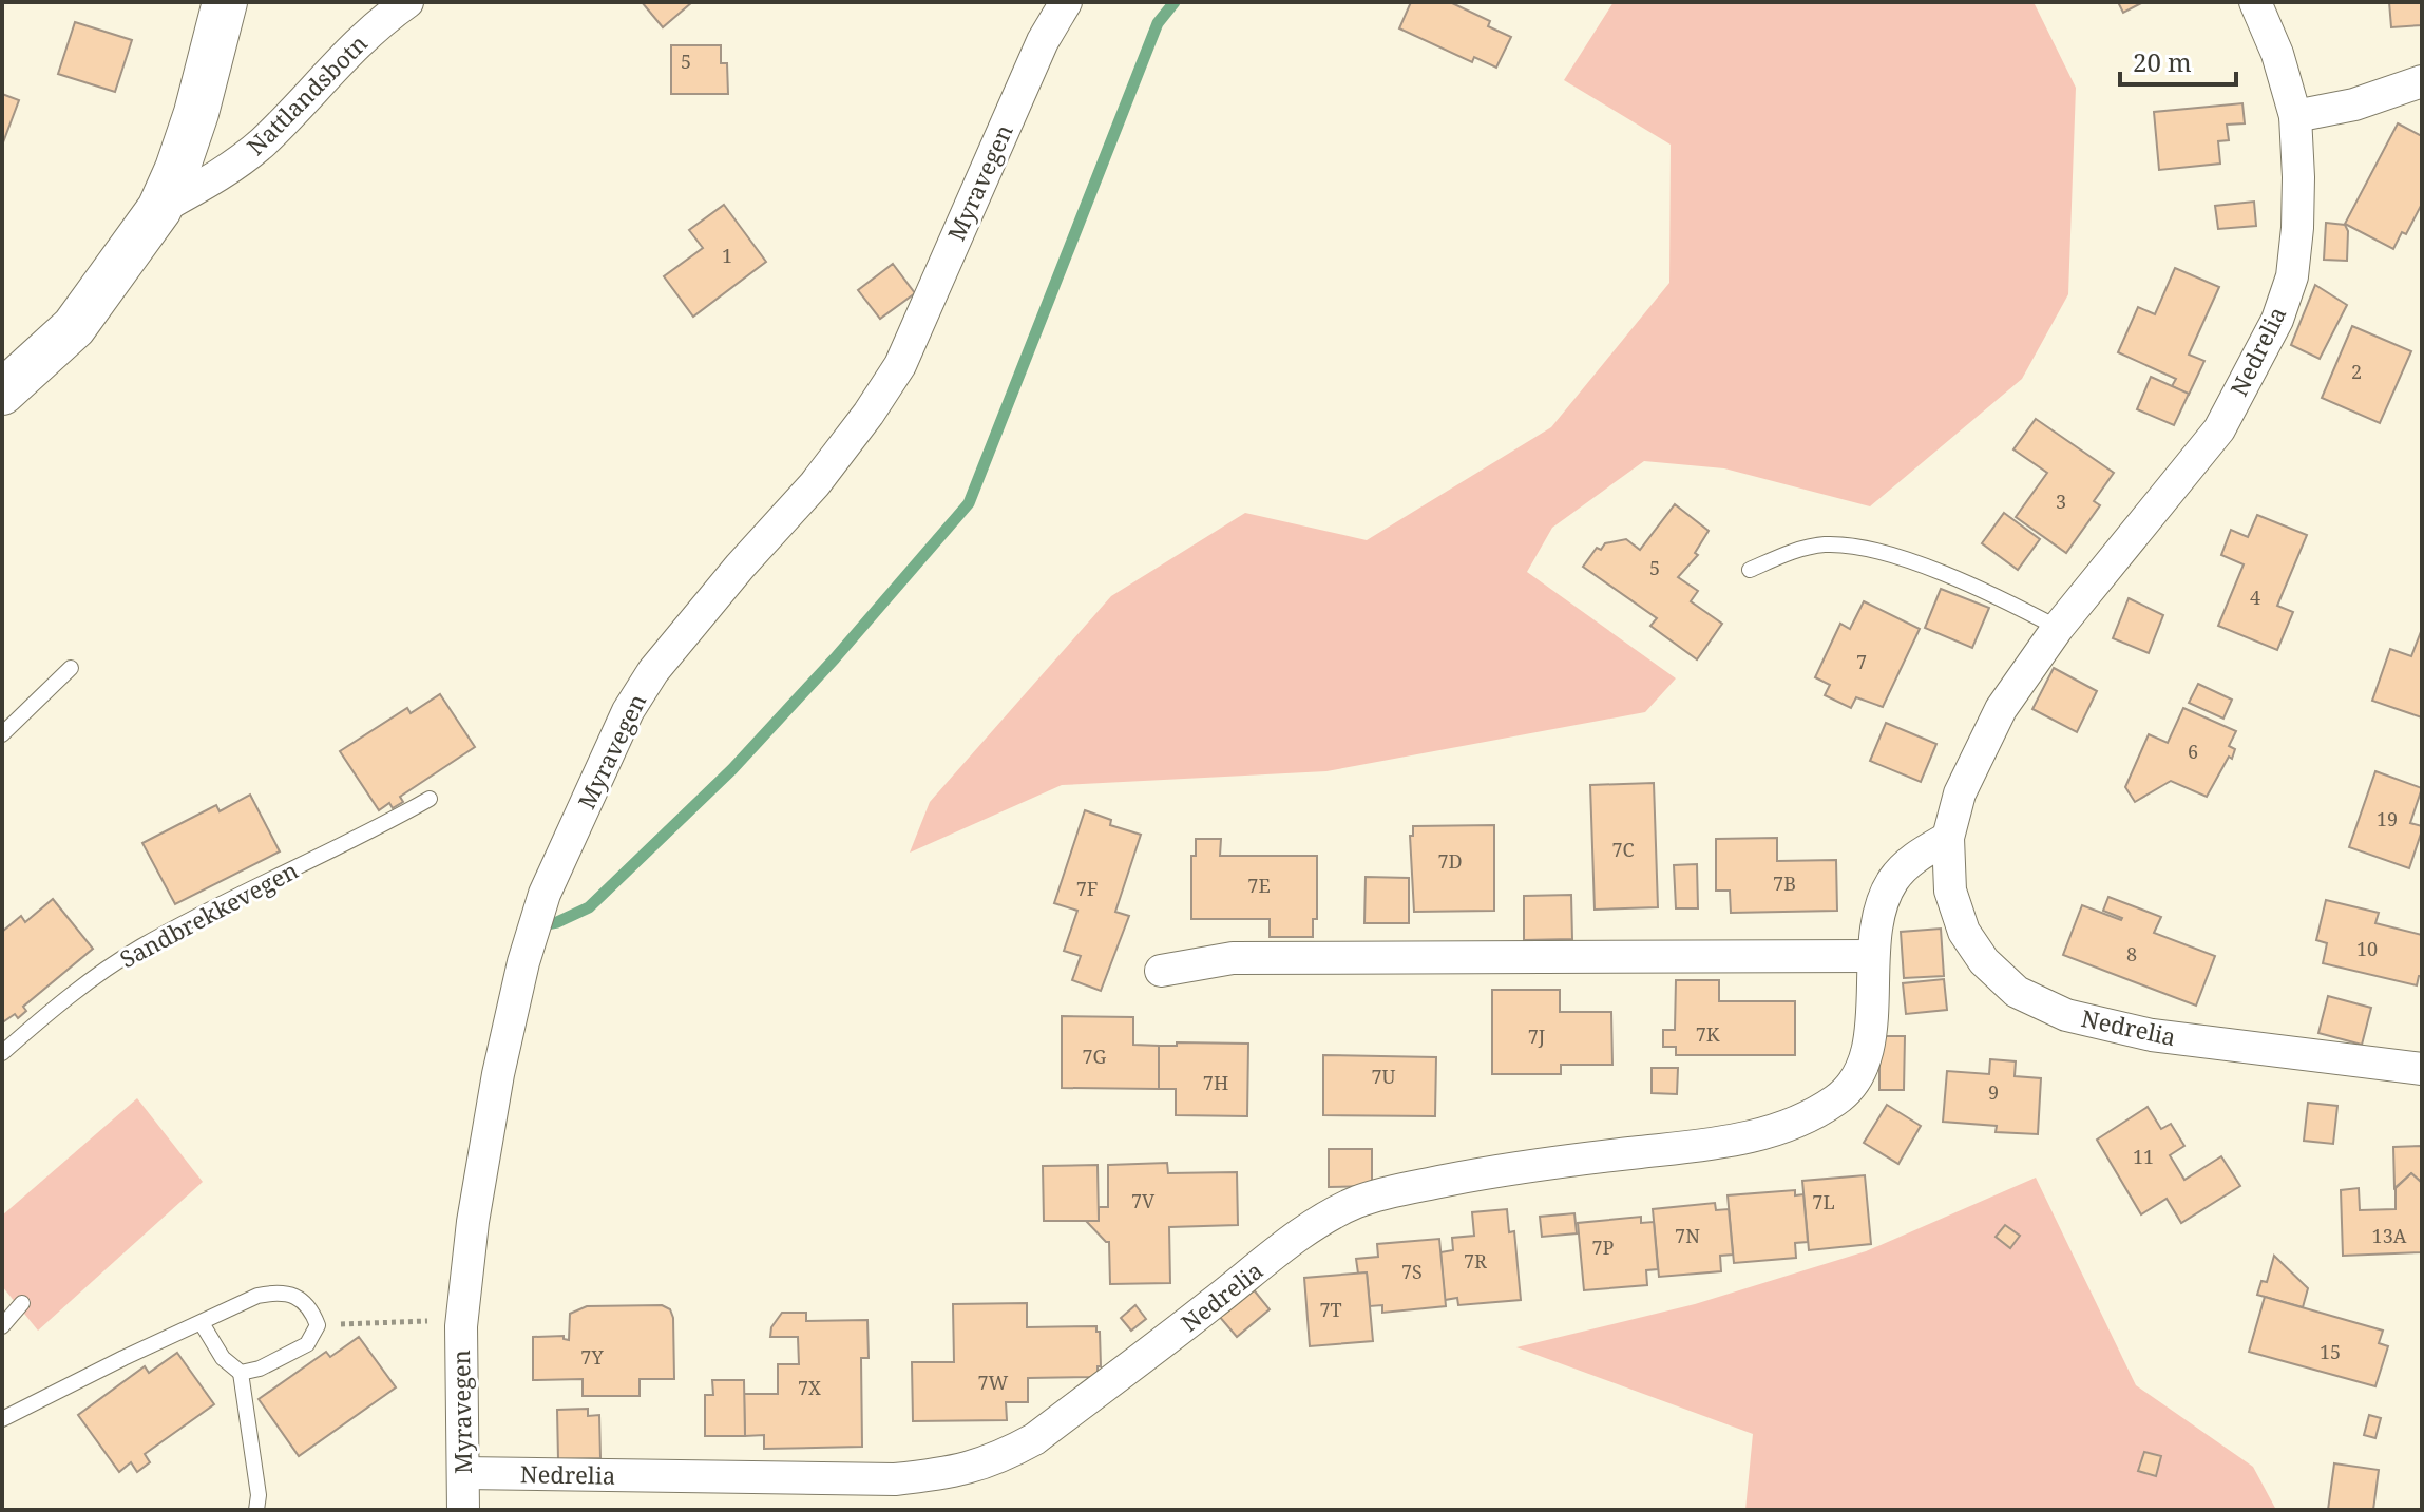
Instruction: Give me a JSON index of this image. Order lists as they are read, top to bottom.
{
  "streets": {
    "street": ["Nattlandsbotn", "Myravegen", "Nedrelia"],
    "lane": ["Sandbrekkevegen"]
  },
  "crossings": [
    ["Myravegen", "Nedrelia"]
  ],
  "house_numbers": [
    "5",
    "1",
    "2",
    "3",
    "5",
    "4",
    "7",
    "6",
    "19",
    "7C",
    "7D",
    "7B",
    "7E",
    "7F",
    "10",
    "8",
    "7K",
    "7J",
    "7G",
    "7U",
    "7H",
    "9",
    "11",
    "7V",
    "7L",
    "7N",
    "13A",
    "7P",
    "7R",
    "7S",
    "7T",
    "15",
    "7Y",
    "7W",
    "7X"
  ],
  "scale_bar": "20 m"
}
